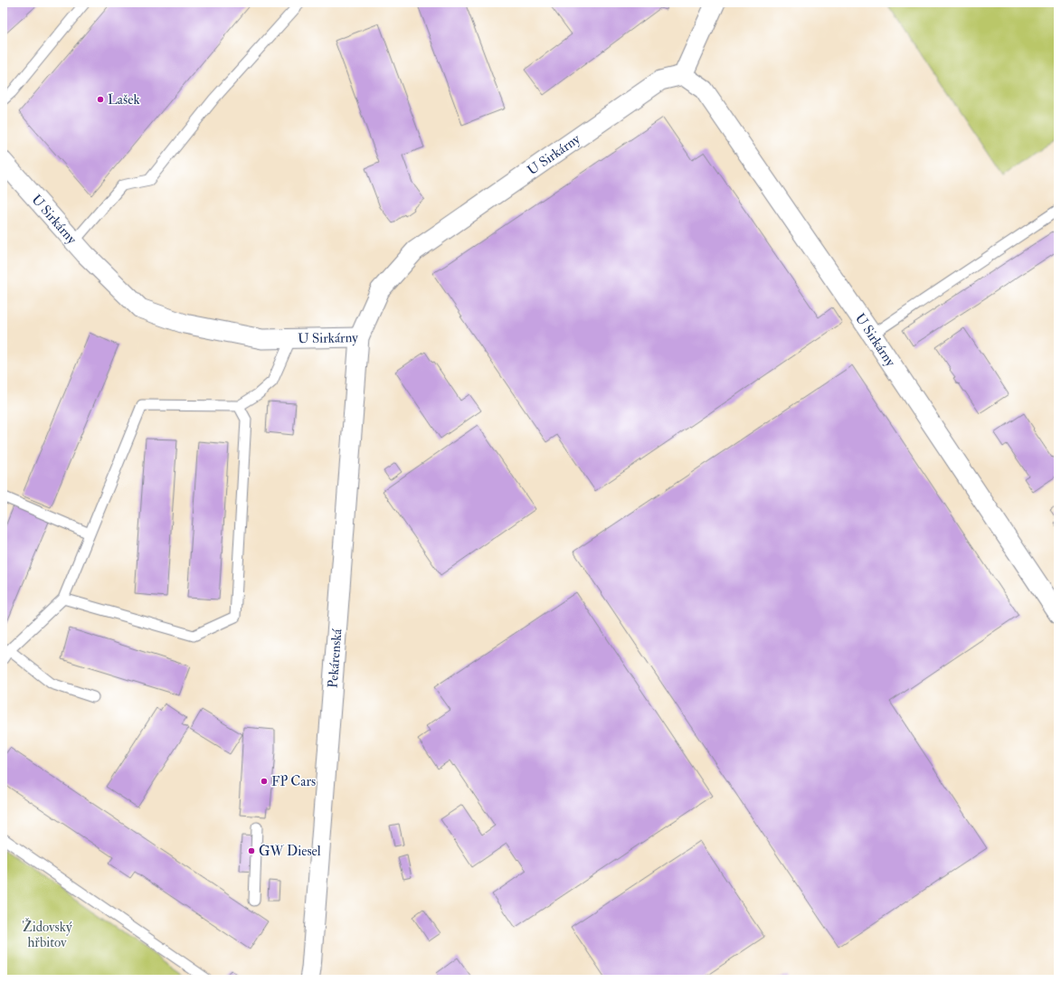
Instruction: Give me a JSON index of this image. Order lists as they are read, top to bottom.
{
  "streets": {
    "street": ["U Sirkárny", "Pekárenská"]
  },
  "crossings": [
    ["U Sirkárny", "Pekárenská"]
  ],
  "parks": ["Židovský hřbitov"],
  "places": ["Lašek", "FP Cars", "GW Diesel"]
}
